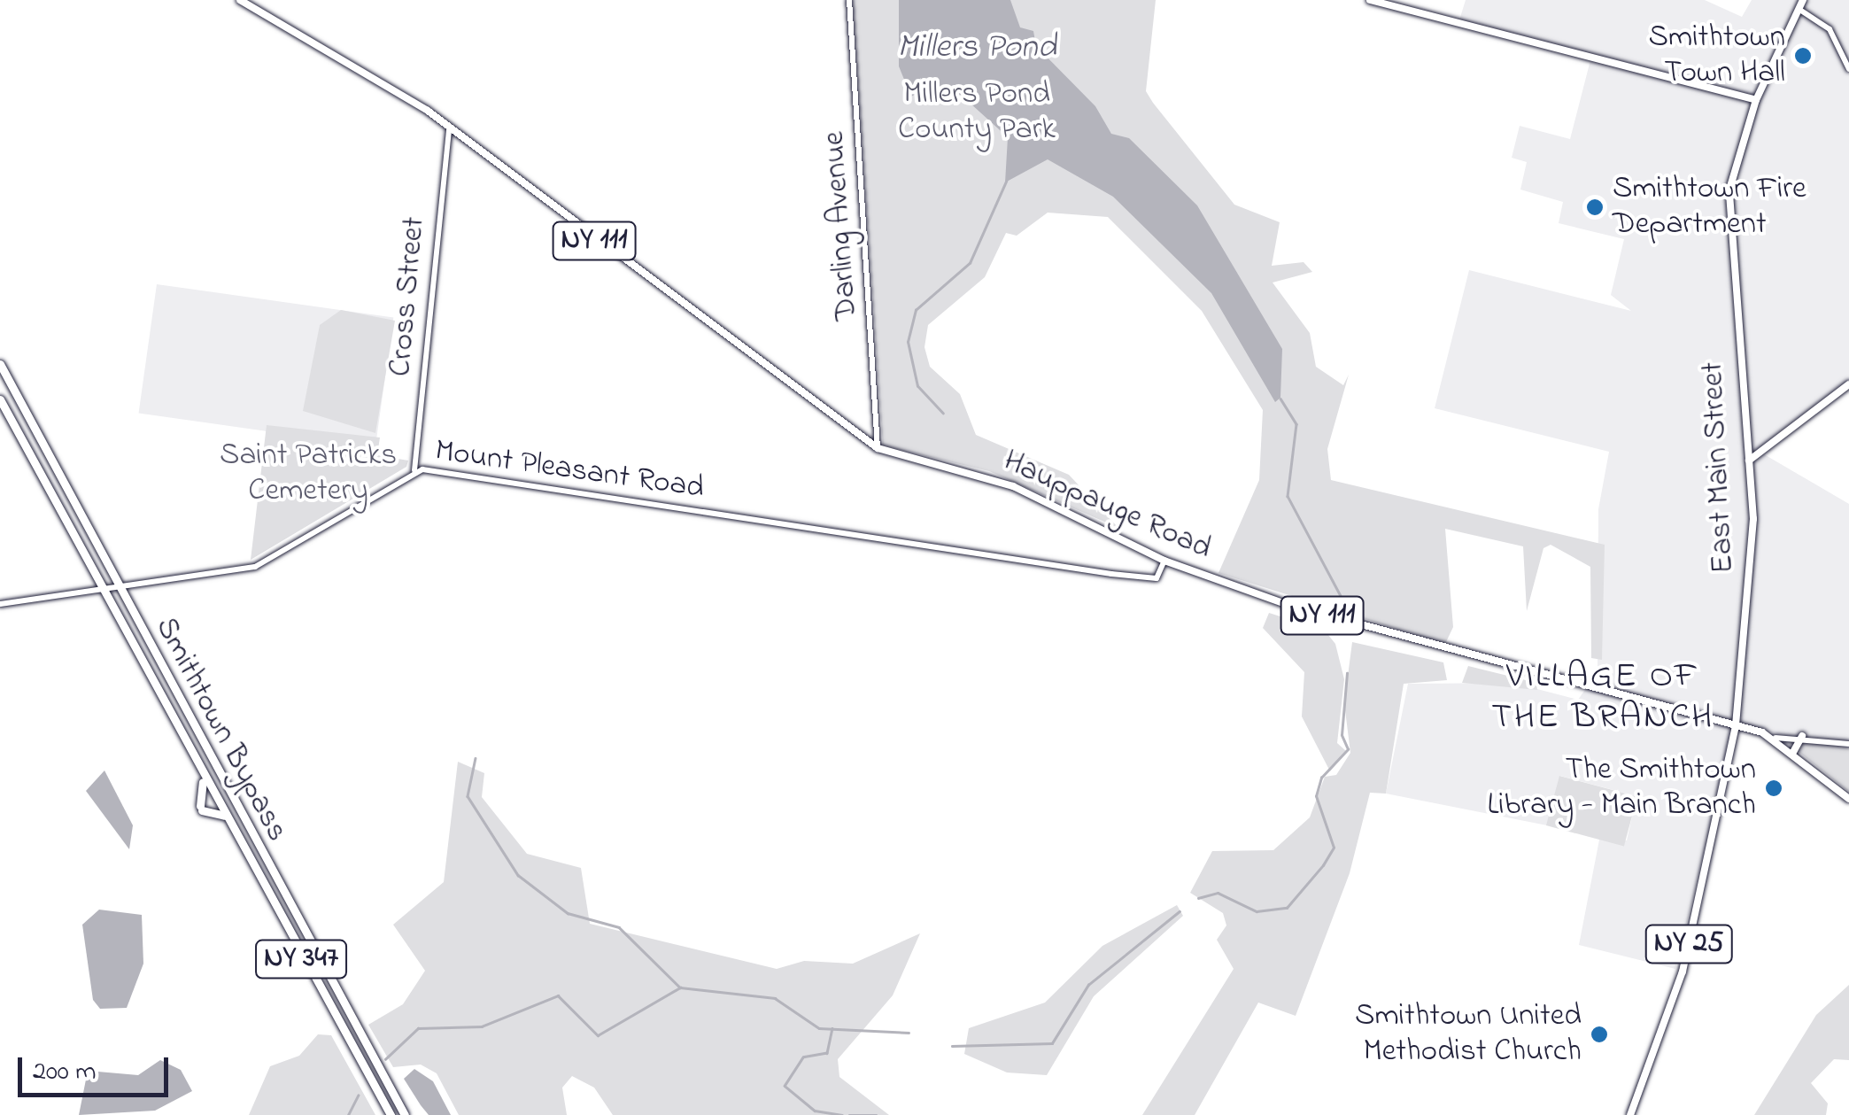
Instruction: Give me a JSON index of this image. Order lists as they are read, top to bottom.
{
  "streets": {
    "highway": ["Smithtown Bypass", "NY 347"],
    "main road": [
      "NY 111",
      "East Main Street",
      "Hauppauge Road",
      "NY 25"
    ],
    "street": ["Darling Avenue", "Cross Street", "Mount Pleasant Road"]
  },
  "crossings": [
    ["Darling Avenue", "Hauppauge Road"],
    ["Cross Street", "Mount Pleasant Road"],
    ["Cross Street", "Hauppauge Road"],
    ["East Main Street", "Hauppauge Road"],
    ["East Main Street", "NY 25"],
    ["Mount Pleasant Road", "Hauppauge Road"],
    ["Mount Pleasant Road", "Smithtown Bypass"]
  ],
  "districts": ["VILLAGE OF THE BRANCH"],
  "water": ["Millers Pond"],
  "parks": ["Millers Pond County Park", "Saint Patricks Cemetery"],
  "places": [
    "Smithtown Town Hall",
    "Smithtown Fire Department",
    "The Smithtown Library - Main Branch",
    "Smithtown United Methodist Church"
  ],
  "scale_bar": "200 m"
}
